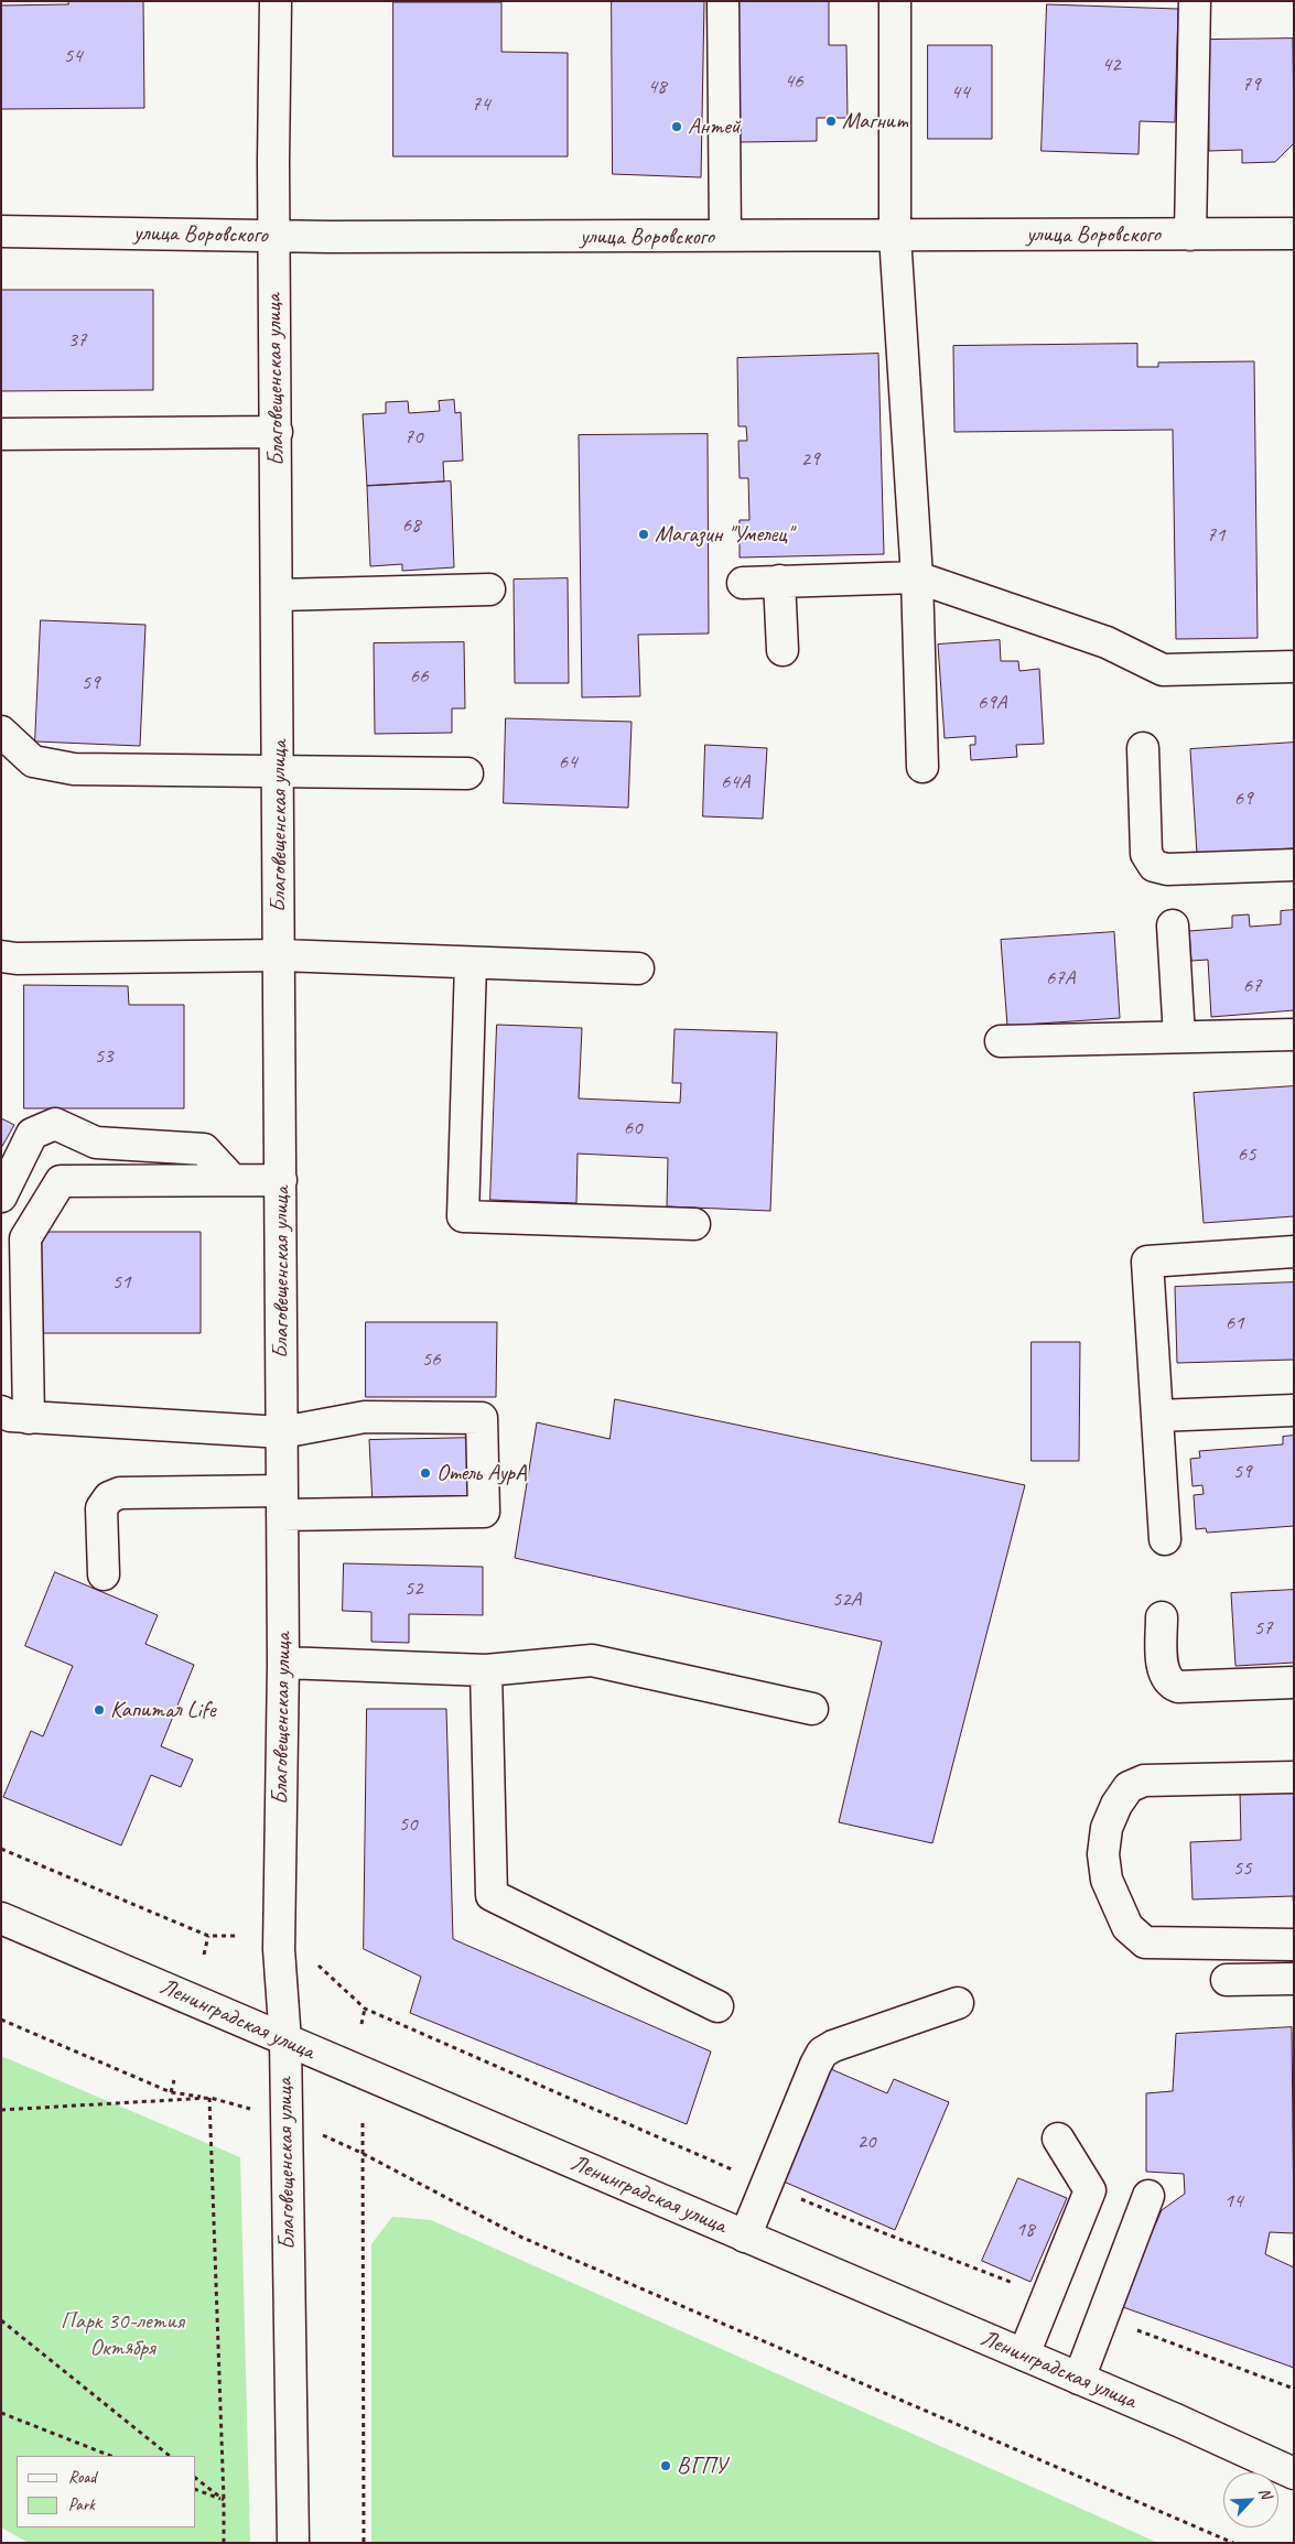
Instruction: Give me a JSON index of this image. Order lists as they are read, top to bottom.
{
  "streets": {
    "street": ["улица Воровского", "Благовещенская улица", "Ленинградская улица"]
  },
  "crossings": [
    ["улица Воровского", "Благовещенская улица"],
    ["Благовещенская улица", "Ленинградская улица"]
  ],
  "parks": ["Парк 30-летия Октября"],
  "places": [
    "Магнит",
    "Антей",
    "Магазин \"Умелец\"",
    "Отель АурА",
    "Капитал Life",
    "ВГПУ"
  ],
  "house_numbers": [
    "54",
    "42",
    "46",
    "79",
    "48",
    "44",
    "74",
    "37",
    "70",
    "29",
    "68",
    "71",
    "66",
    "59",
    "69А",
    "64",
    "64А",
    "69",
    "67А",
    "67",
    "53",
    "60",
    "65",
    "51",
    "61",
    "56",
    "59",
    "52",
    "52А",
    "57",
    "50",
    "55",
    "20",
    "14",
    "18"
  ],
  "legend": ["Road", "Park"],
  "north": "top right"
}
